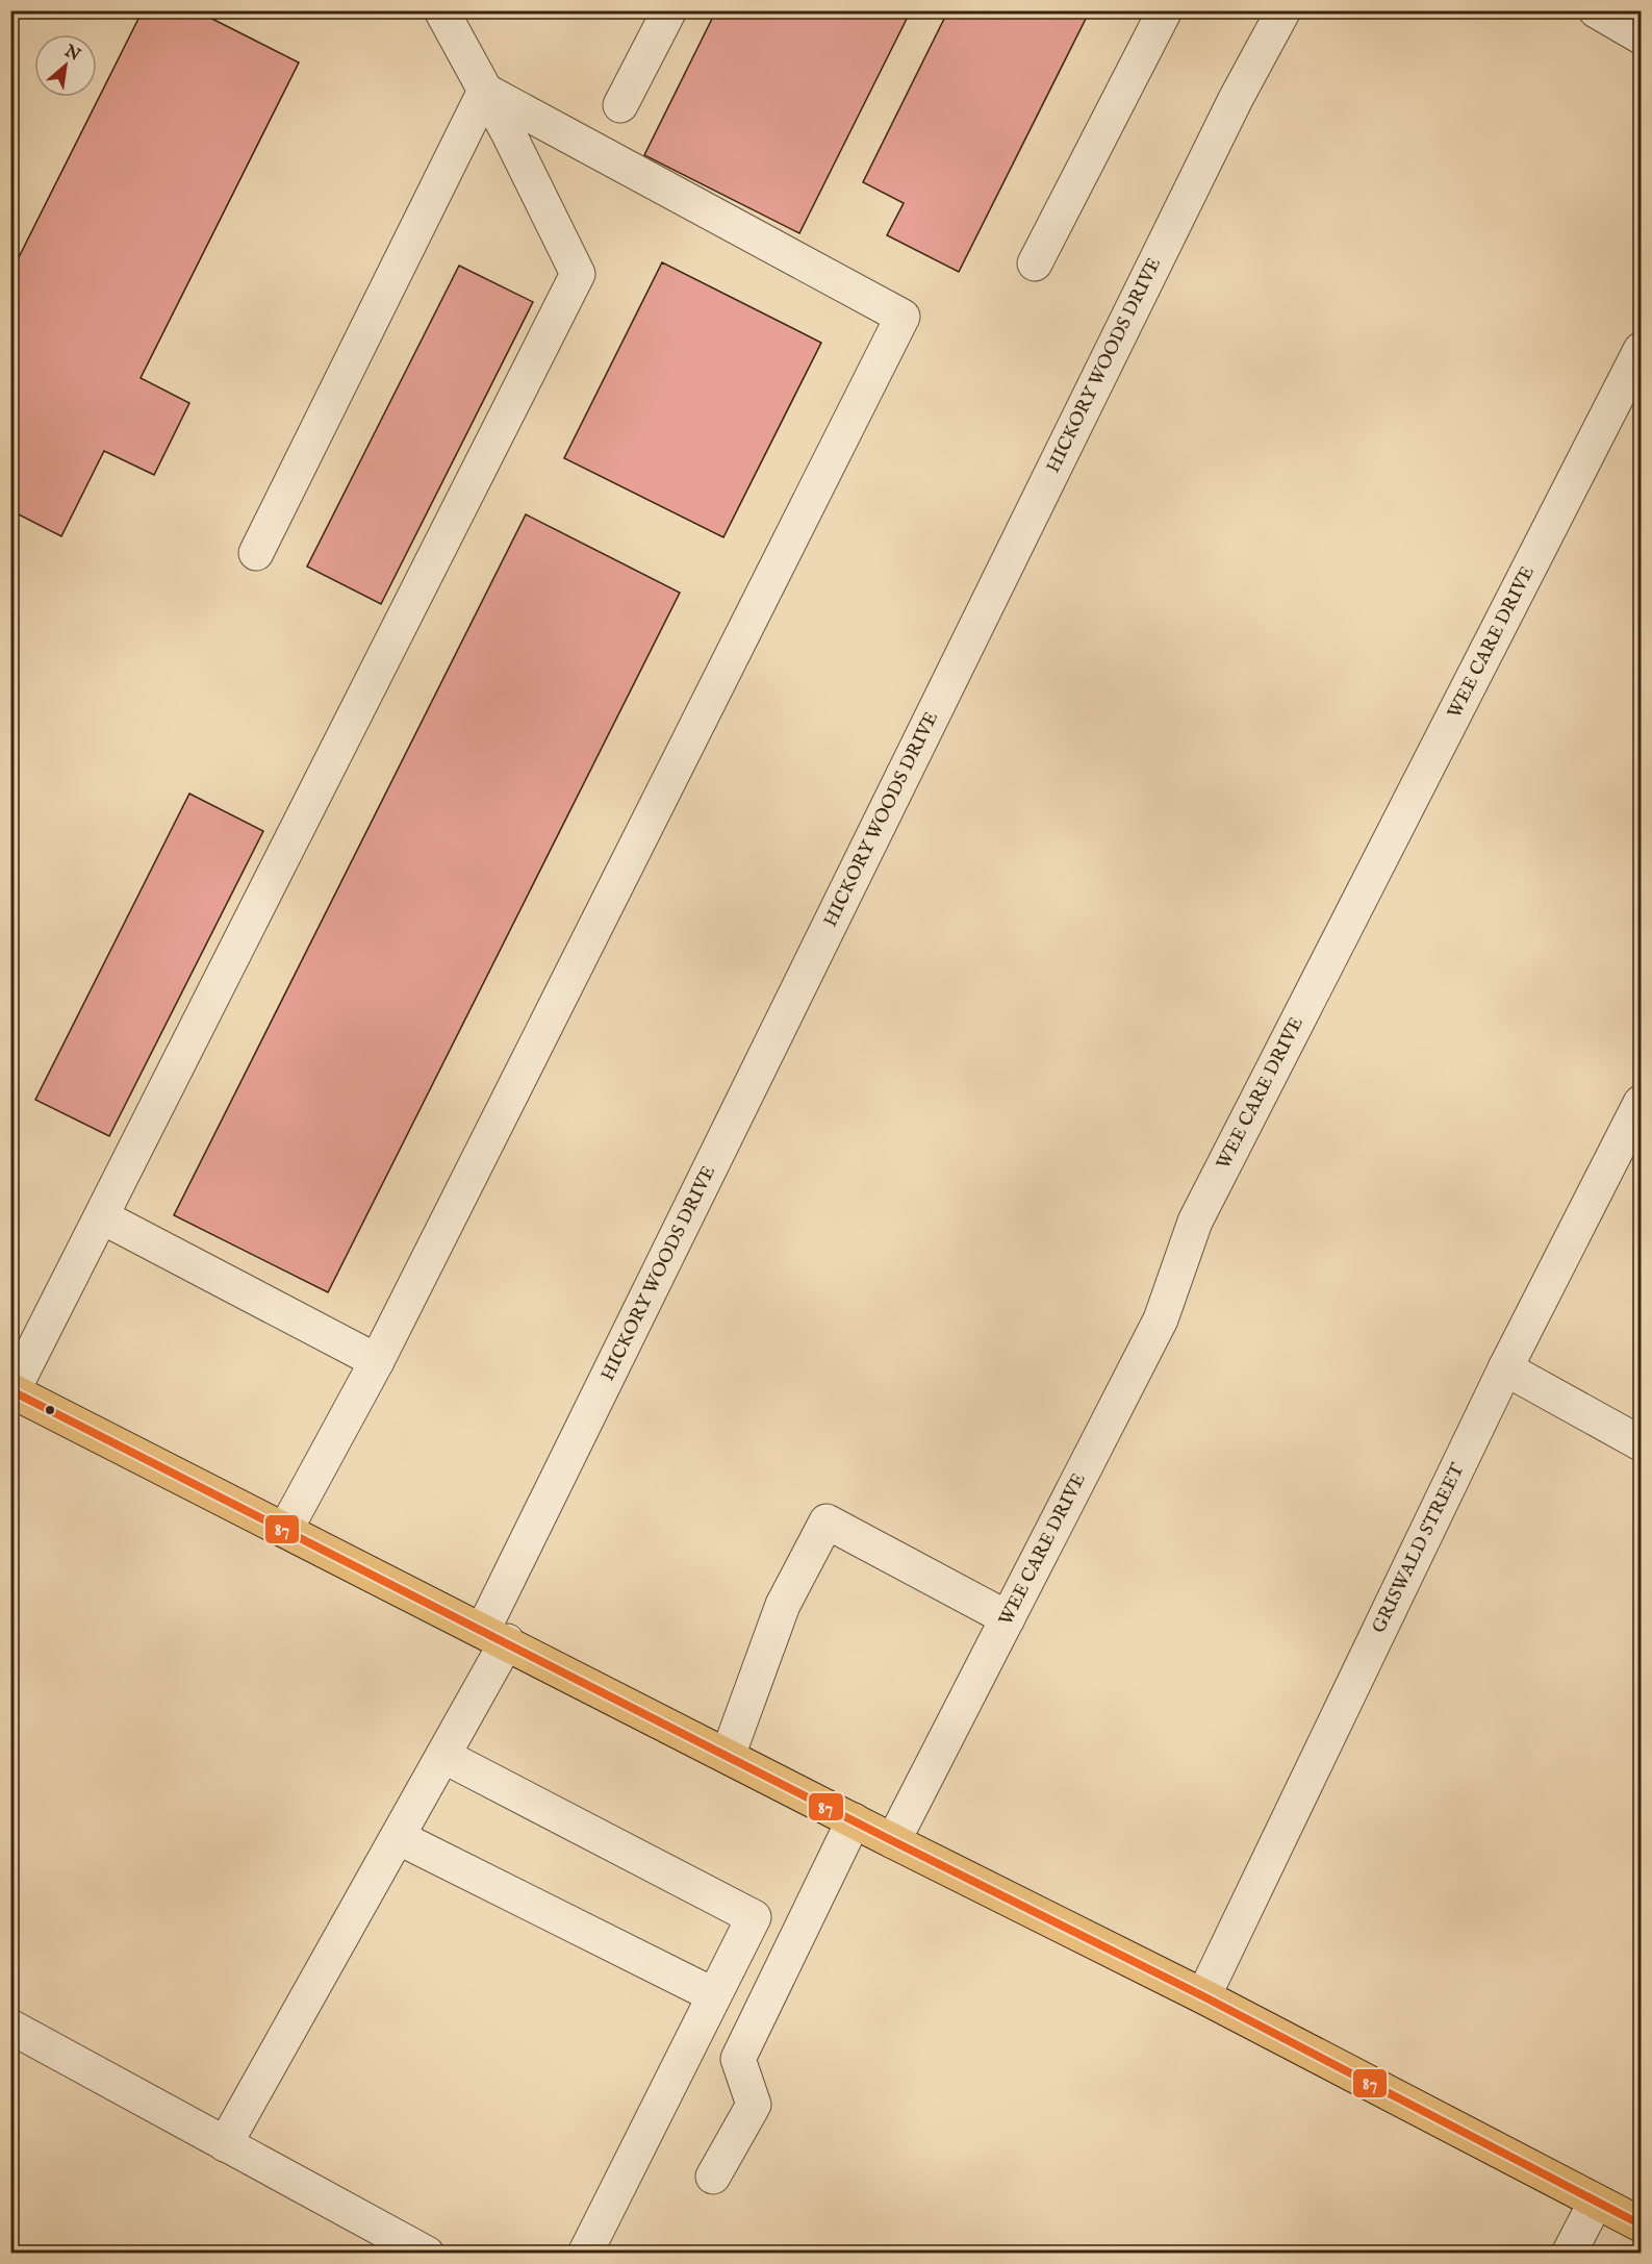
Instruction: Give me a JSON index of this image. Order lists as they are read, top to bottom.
{
  "streets": {
    "street": ["HICKORY WOODS DRIVE", "WEE CARE DRIVE", "GRISWALD STREET"]
  },
  "lines": ["transit line 87"],
  "north": "top right"
}
